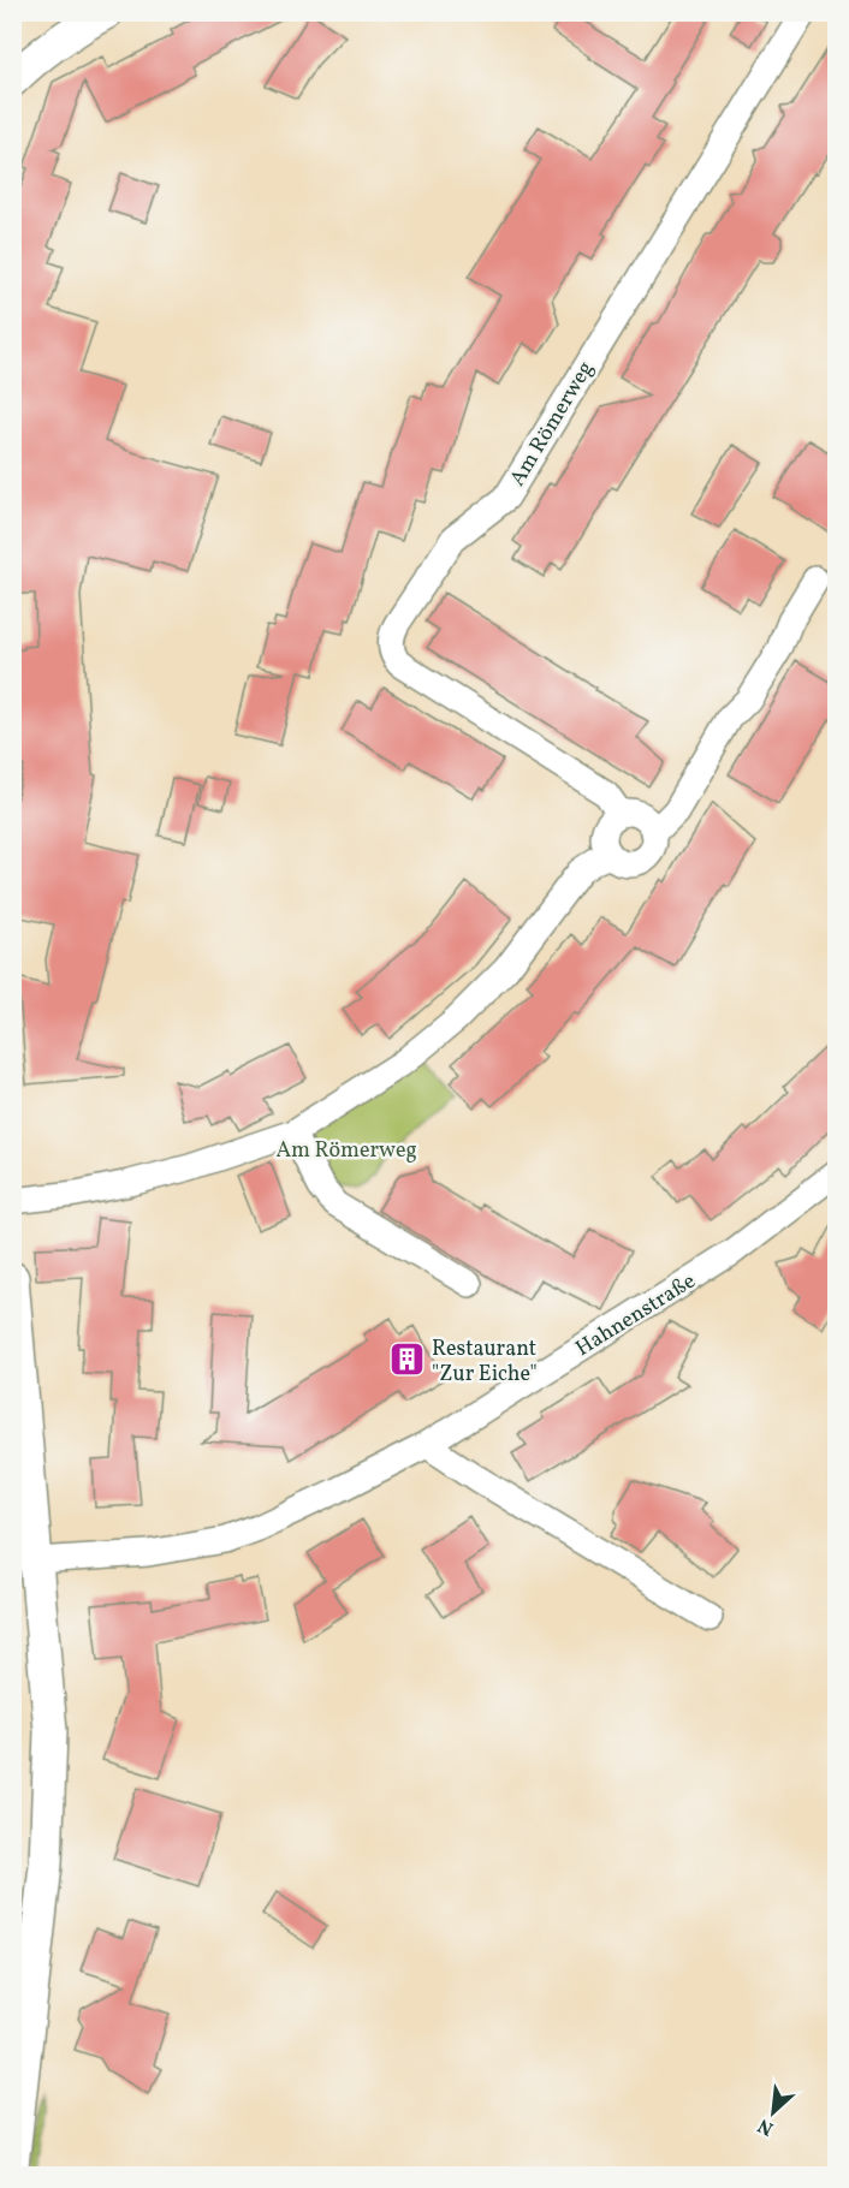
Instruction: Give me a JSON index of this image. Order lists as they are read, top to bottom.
{
  "streets": {
    "street": ["Am Römerweg", "Hahnenstraße"]
  },
  "parks": ["Am Römerweg"],
  "places": {
    "building": ["Restaurant \"Zur Eiche\""]
  },
  "north": "bottom left"
}
